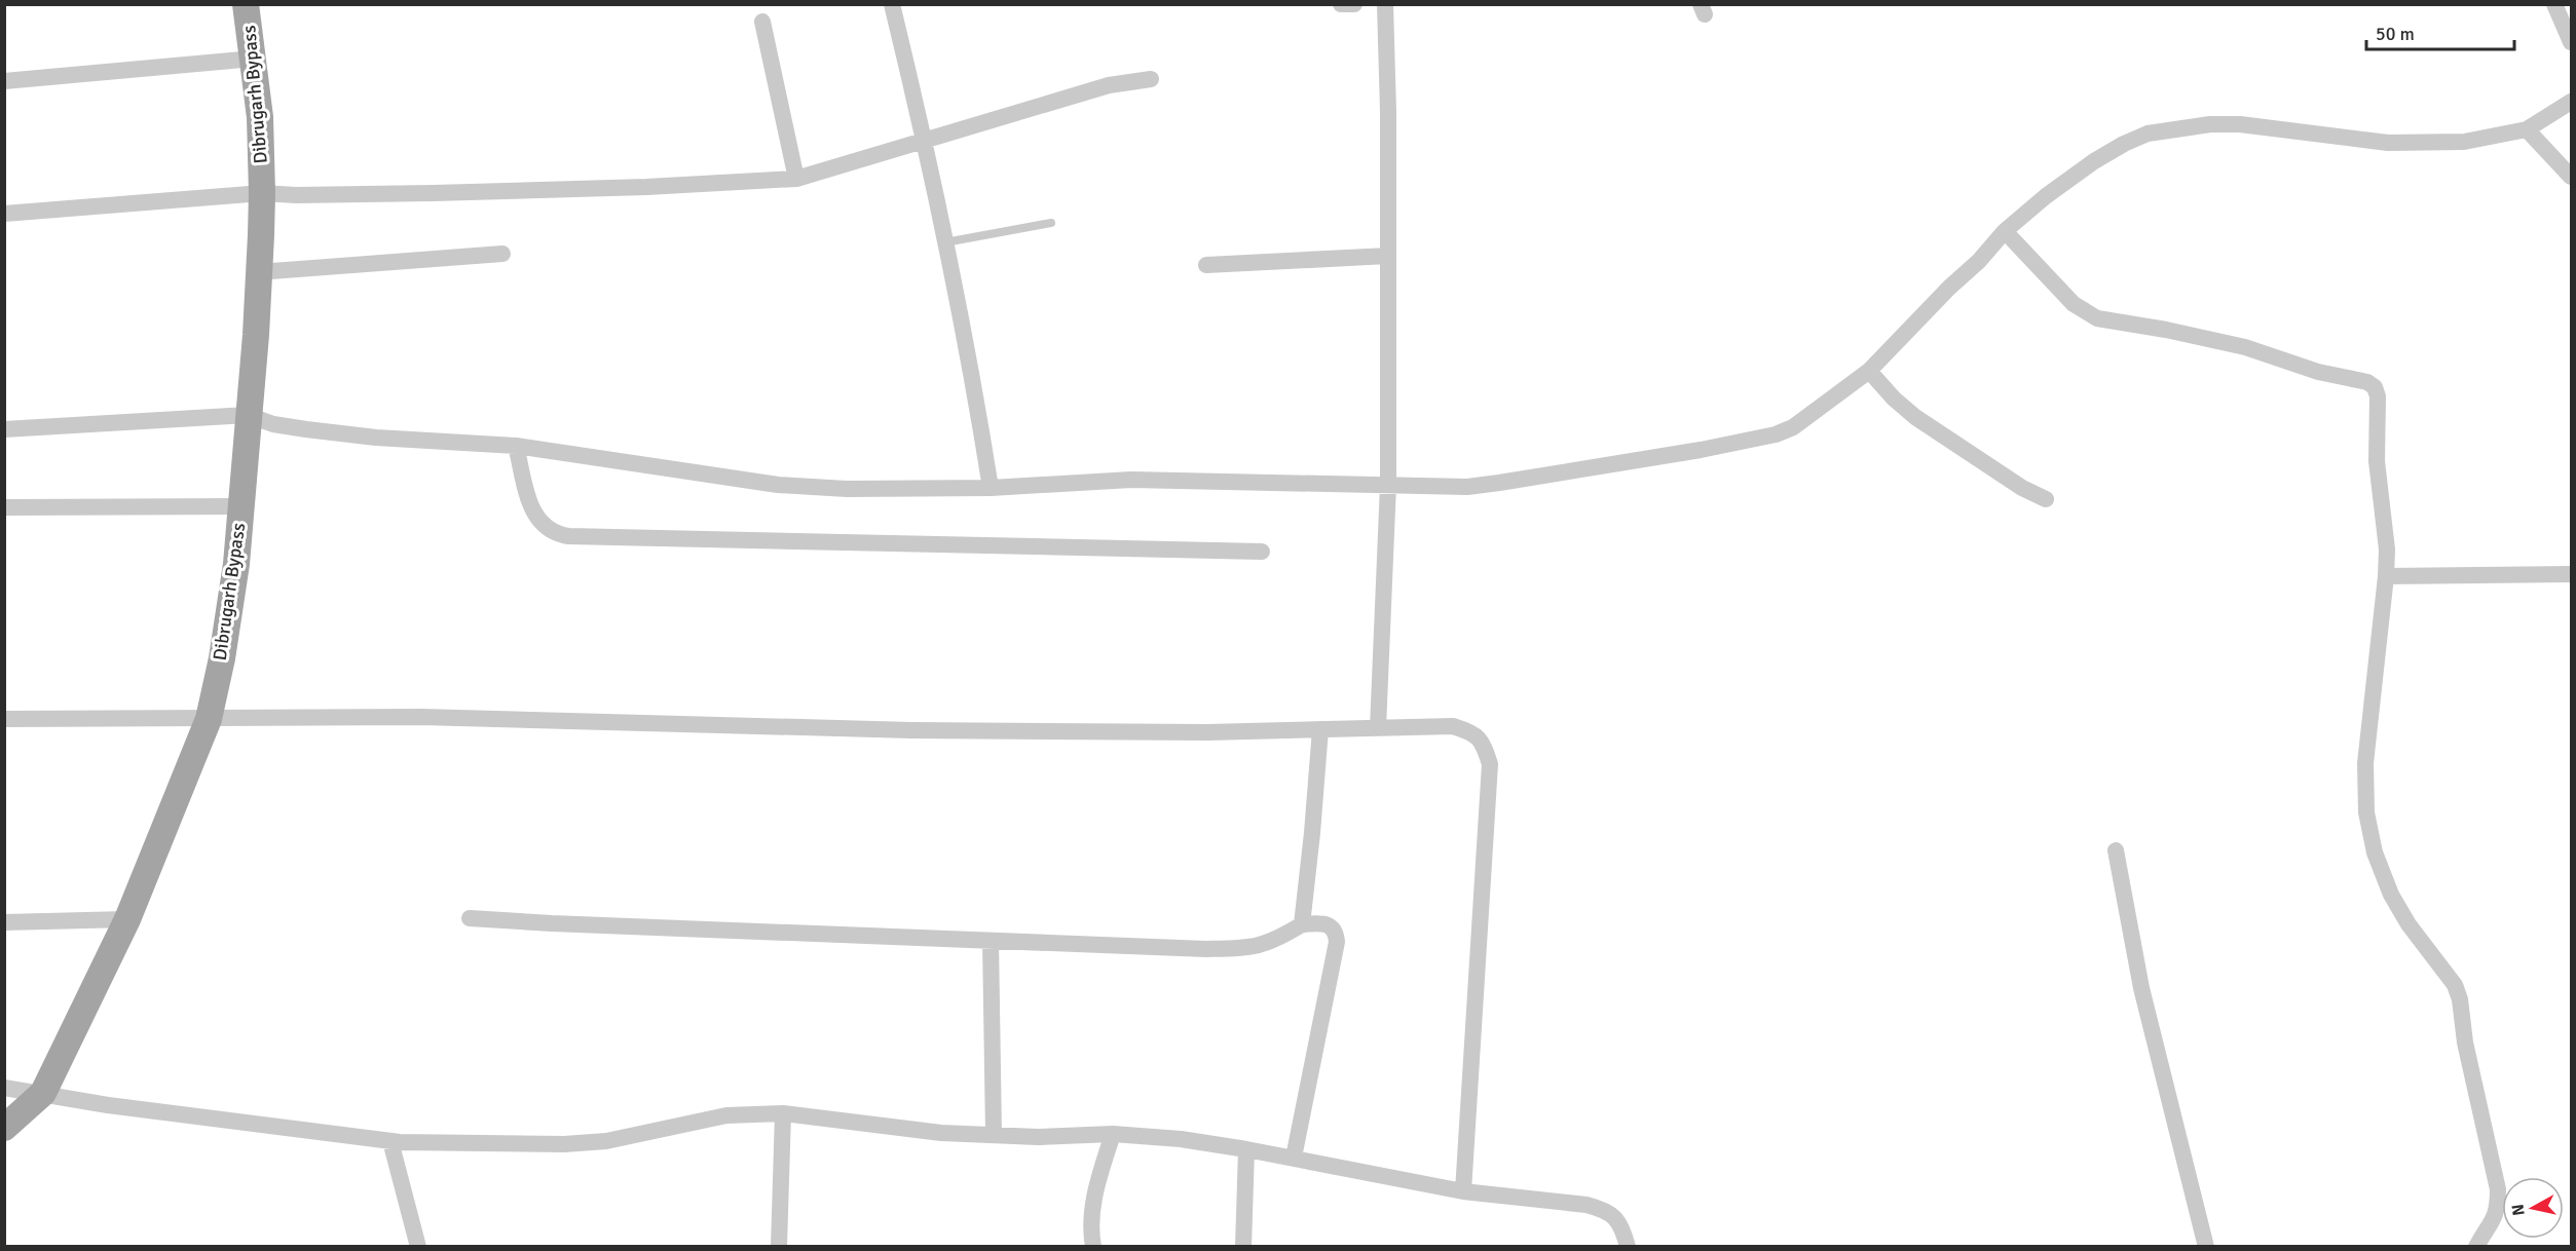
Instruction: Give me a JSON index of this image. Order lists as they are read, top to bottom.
{
  "streets": {
    "main road": ["Dibrugarh Bypass"]
  },
  "scale_bar": "50 m",
  "north": "left"
}
